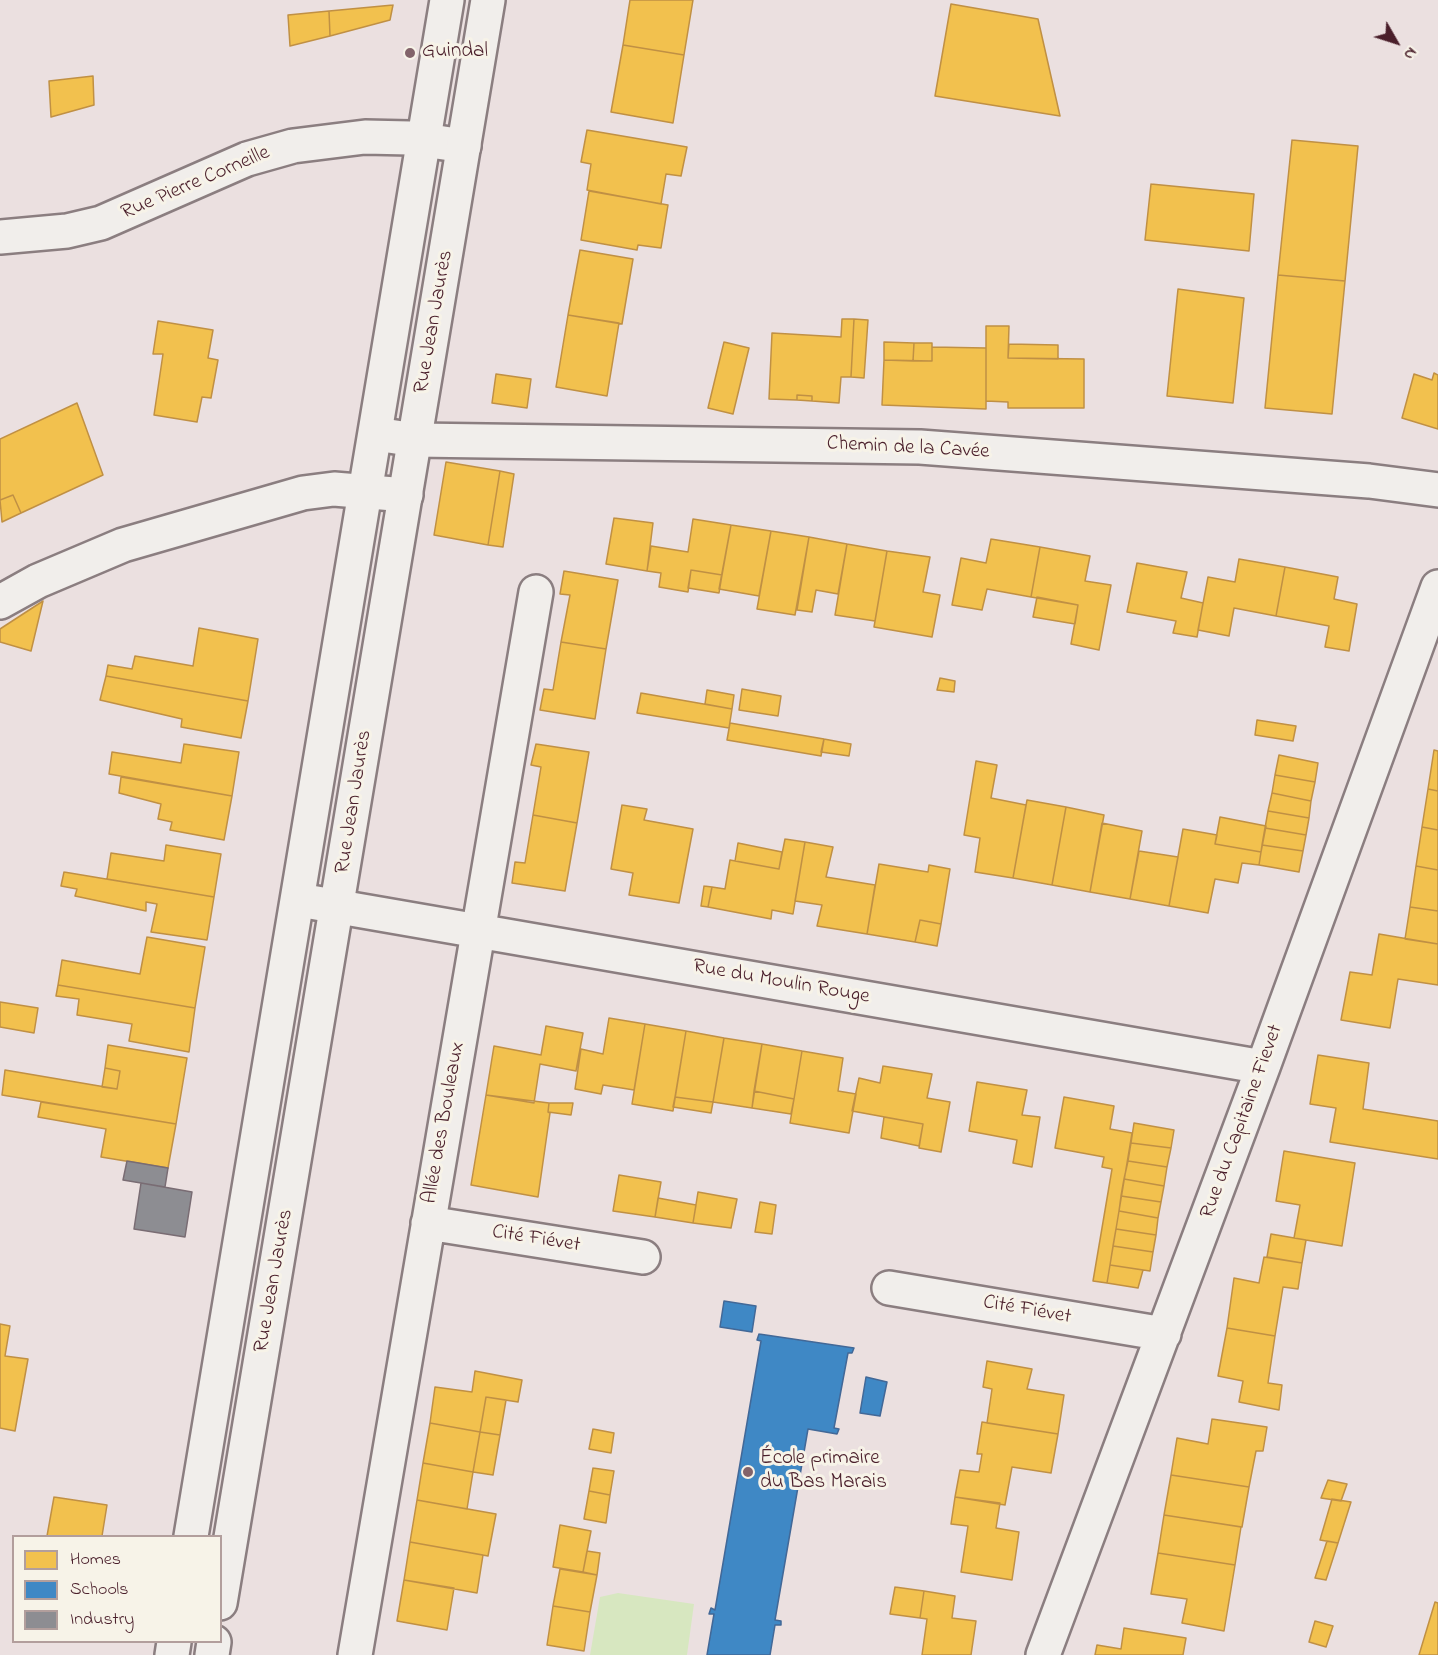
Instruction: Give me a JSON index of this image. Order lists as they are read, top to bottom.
{
  "streets": {
    "street": [
      "Rue Pierre Corneille",
      "Rue Jean Jaurès",
      "Chemin de la Cavée",
      "Rue du Moulin Rouge",
      "Rue du Capitaine Fievet",
      "Allée des Bouleaux",
      "Cité Fiévet"
    ]
  },
  "crossings": [
    ["Rue Pierre Corneille", "Rue Jean Jaurès"],
    ["Rue Jean Jaurès", "Chemin de la Cavée"],
    ["Rue Jean Jaurès", "Rue du Moulin Rouge"],
    ["Rue du Moulin Rouge", "Rue du Capitaine Fievet"],
    ["Rue du Moulin Rouge", "Allée des Bouleaux"],
    ["Rue du Capitaine Fievet", "Cité Fiévet"],
    ["Allée des Bouleaux", "Cité Fiévet"]
  ],
  "places": ["Guindal", "École primaire du Bas Marais"],
  "legend": ["Homes", "Schools", "Industry"],
  "north": "bottom right"
}
